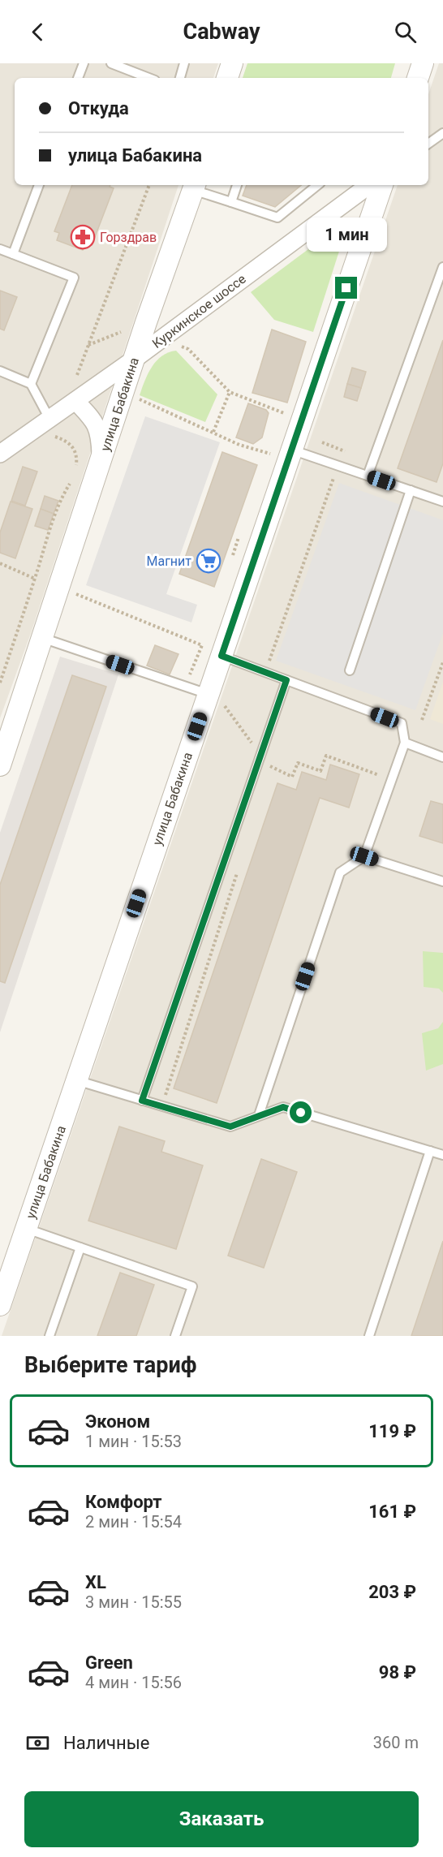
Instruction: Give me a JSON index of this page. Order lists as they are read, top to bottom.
{
  "streets": {
    "street": ["Куркинское шоссе", "улица Бабакина"]
  },
  "crossings": [
    ["Куркинское шоссе", "улица Бабакина"]
  ],
  "places": {
    "pharmacy": ["Горздрав"],
    "supermarket": ["Магнит"]
  },
  "page": {
    "header": "Cabway",
    "banner": ["Откуда", "улица Бабакина"],
    "bubble": "1 мин",
    "heading": "Выберите тариф",
    "list": [
      {
        "name": "Эконом",
        "note": "1 мин · 15:53",
        "value": "119 ₽"
      },
      {
        "name": "Комфорт",
        "note": "2 мин · 15:54",
        "value": "161 ₽"
      },
      {
        "name": "XL",
        "note": "3 мин · 15:55",
        "value": "203 ₽"
      },
      {
        "name": "Green",
        "note": "4 мин · 15:56",
        "value": "98 ₽"
      }
    ],
    "pay": ["Наличные", "360 m"],
    "buttons": "Заказать"
  }
}
